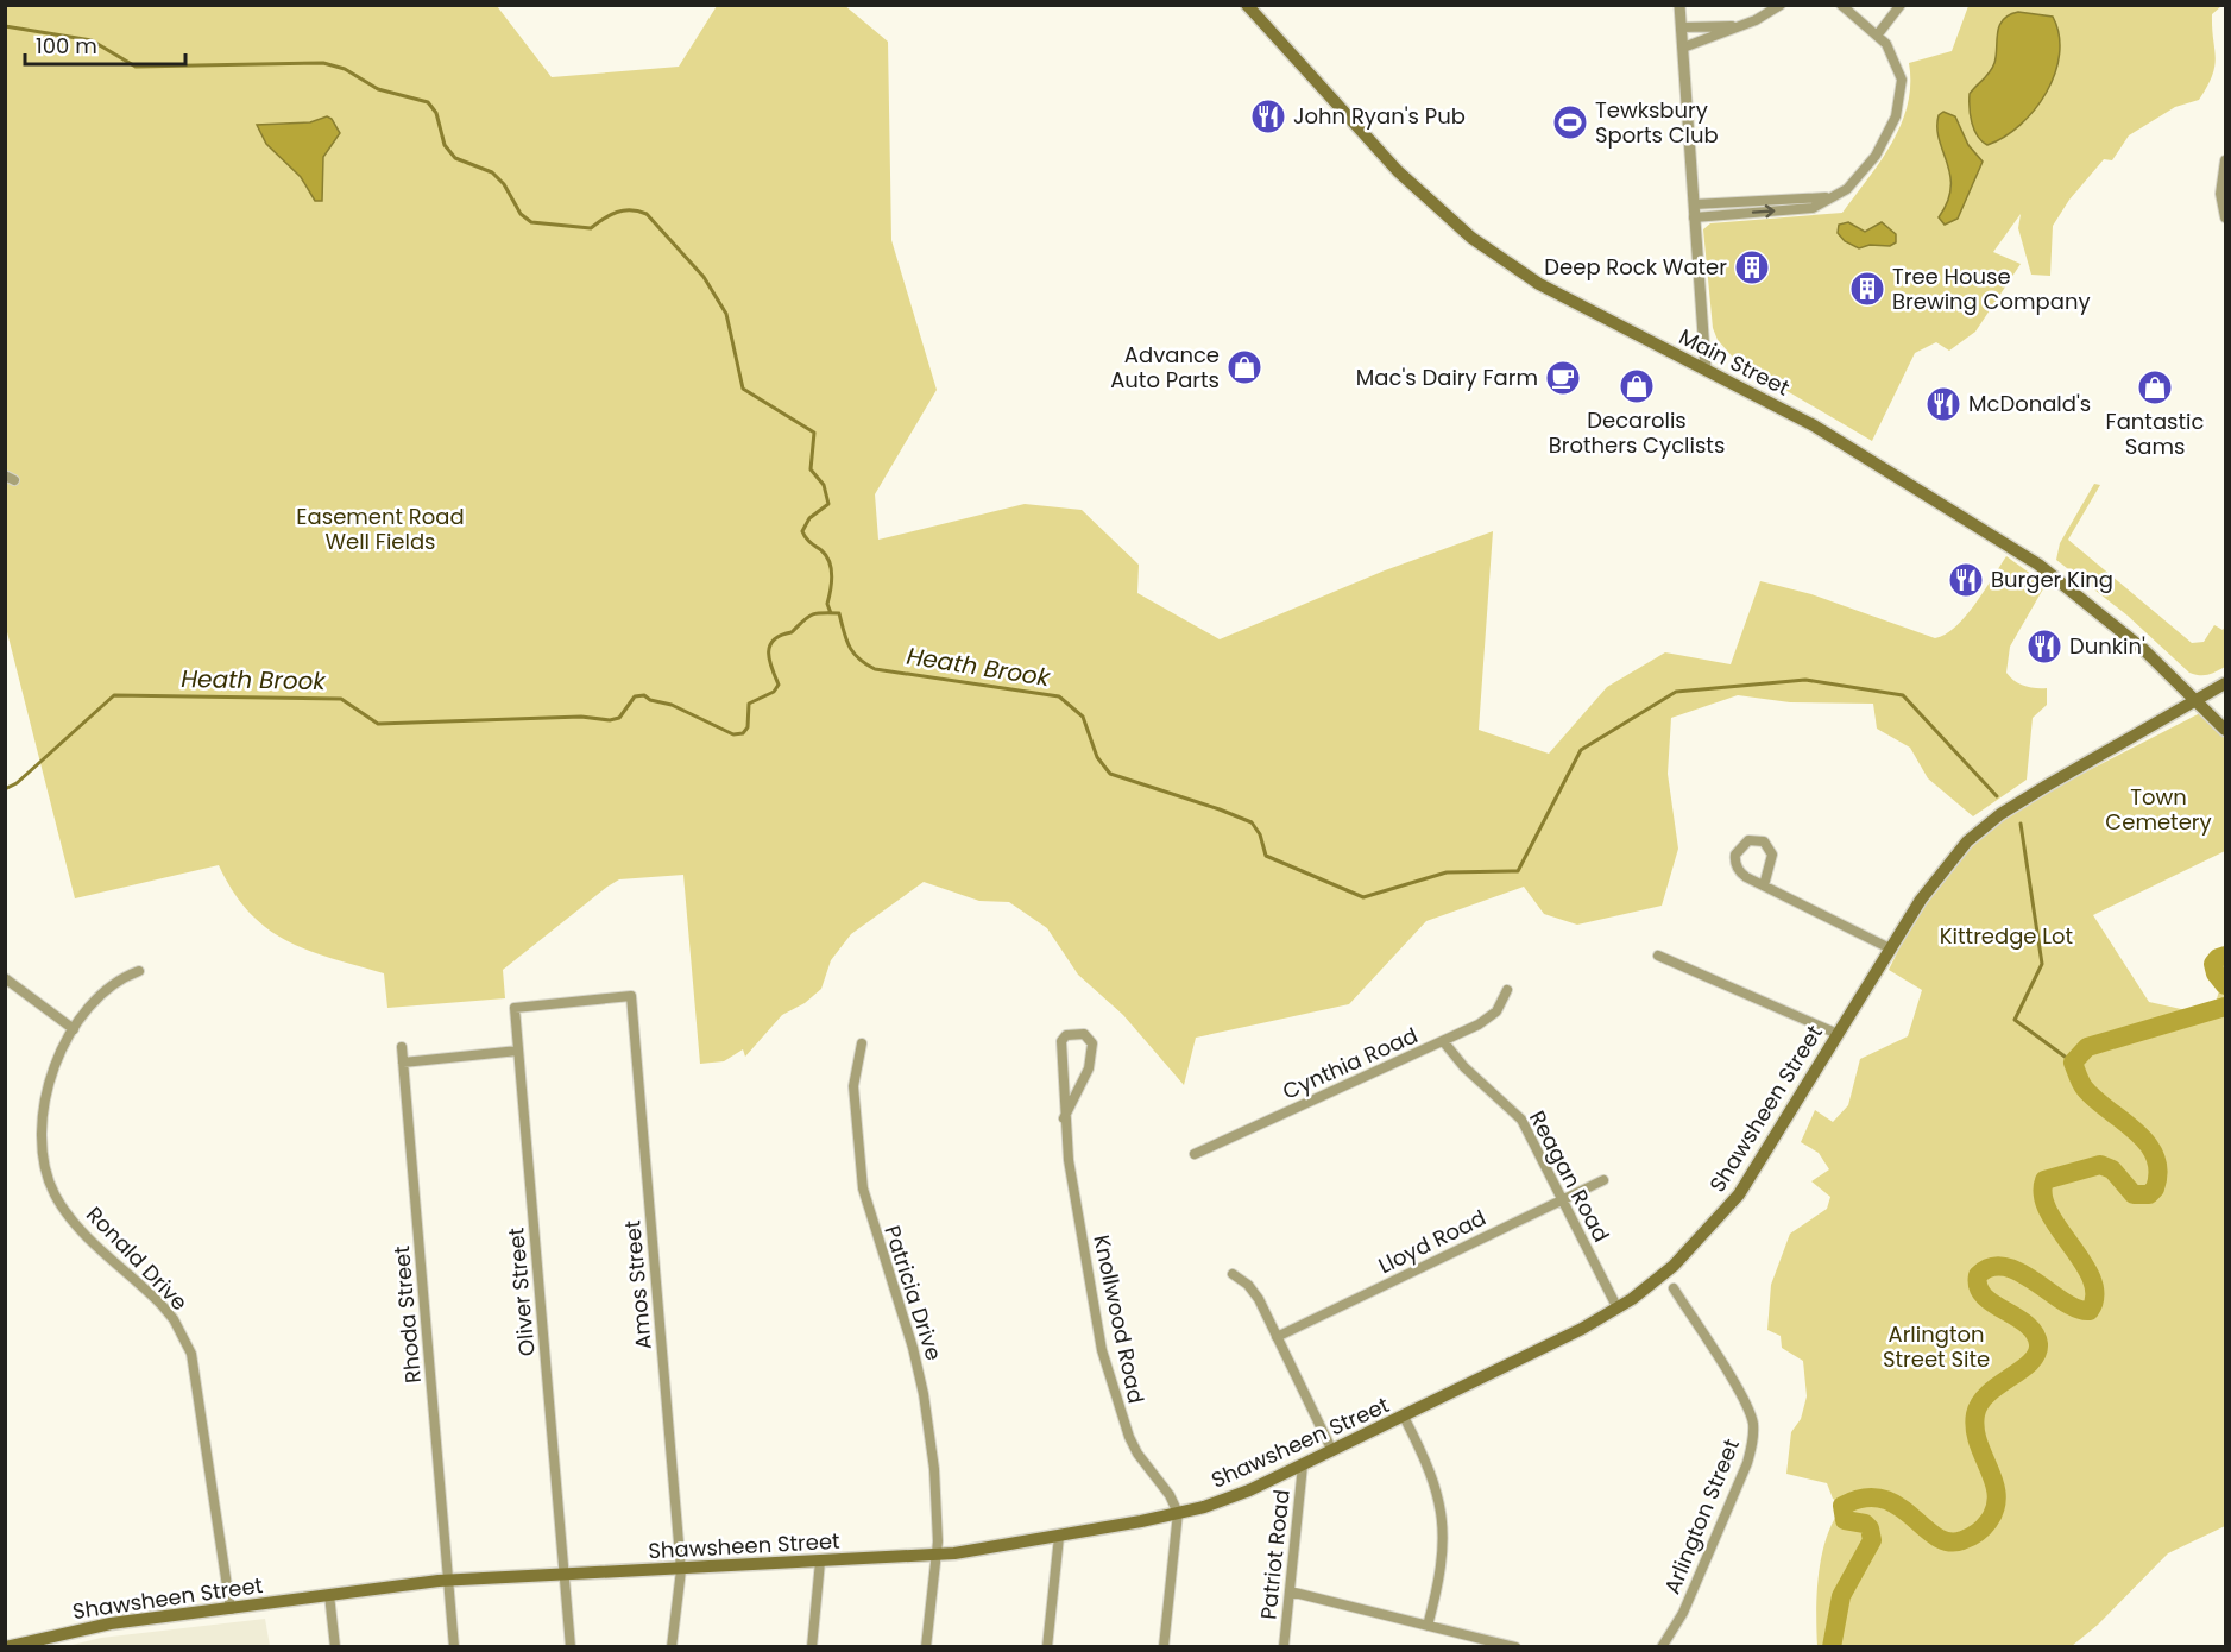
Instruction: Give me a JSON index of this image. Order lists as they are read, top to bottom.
{
  "streets": {
    "main road": ["Main Street", "Shawsheen Street"],
    "street": [
      "Cynthia Road",
      "Reagan Road",
      "Lloyd Road",
      "Ronald Drive",
      "Amos Street",
      "Oliver Street",
      "Patricia Drive",
      "Rhoda Street",
      "Knollwood Road",
      "Arlington Street",
      "Patriot Road"
    ]
  },
  "crossings": [
    ["Main Street", "Shawsheen Street"],
    ["Cynthia Road", "Reagan Road"],
    ["Shawsheen Street", "Reagan Road"],
    ["Shawsheen Street", "Ronald Drive"],
    ["Shawsheen Street", "Amos Street"],
    ["Shawsheen Street", "Oliver Street"],
    ["Shawsheen Street", "Patricia Drive"],
    ["Shawsheen Street", "Rhoda Street"],
    ["Shawsheen Street", "Knollwood Road"],
    ["Shawsheen Street", "Patriot Road"],
    ["Reagan Road", "Lloyd Road"],
    ["Amos Street", "Oliver Street"]
  ],
  "water": ["Heath Brook"],
  "parks": [
    "Easement Road Well Fields",
    "Town Cemetery",
    "Kittredge Lot",
    "Arlington Street Site"
  ],
  "places": {
    "restaurant": [
      "John Ryan's Pub",
      "McDonald's",
      "Burger King",
      "Dunkin'"
    ],
    "sports": ["Tewksbury Sports Club"],
    "building": ["Deep Rock Water", "Tree House Brewing Company"],
    "shop": ["Advance Auto Parts", "Decarolis Brothers Cyclists", "Fantastic Sams"],
    "cafe": ["Mac's Dairy Farm"]
  },
  "scale_bar": "100 m"
}
